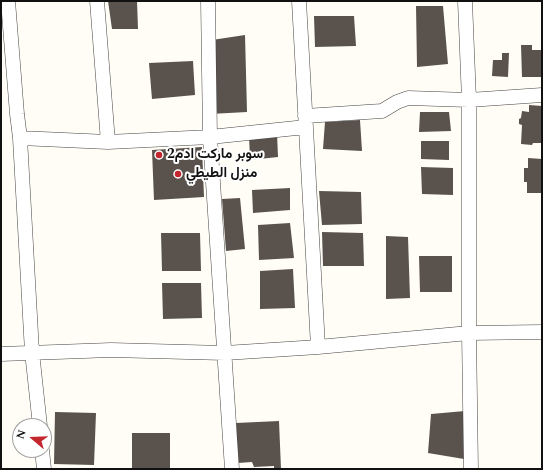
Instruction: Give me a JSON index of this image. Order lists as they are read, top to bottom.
{
  "places": ["سوبر ماركت ادم2", "منزل الطيطي"],
  "north": "left"
}
